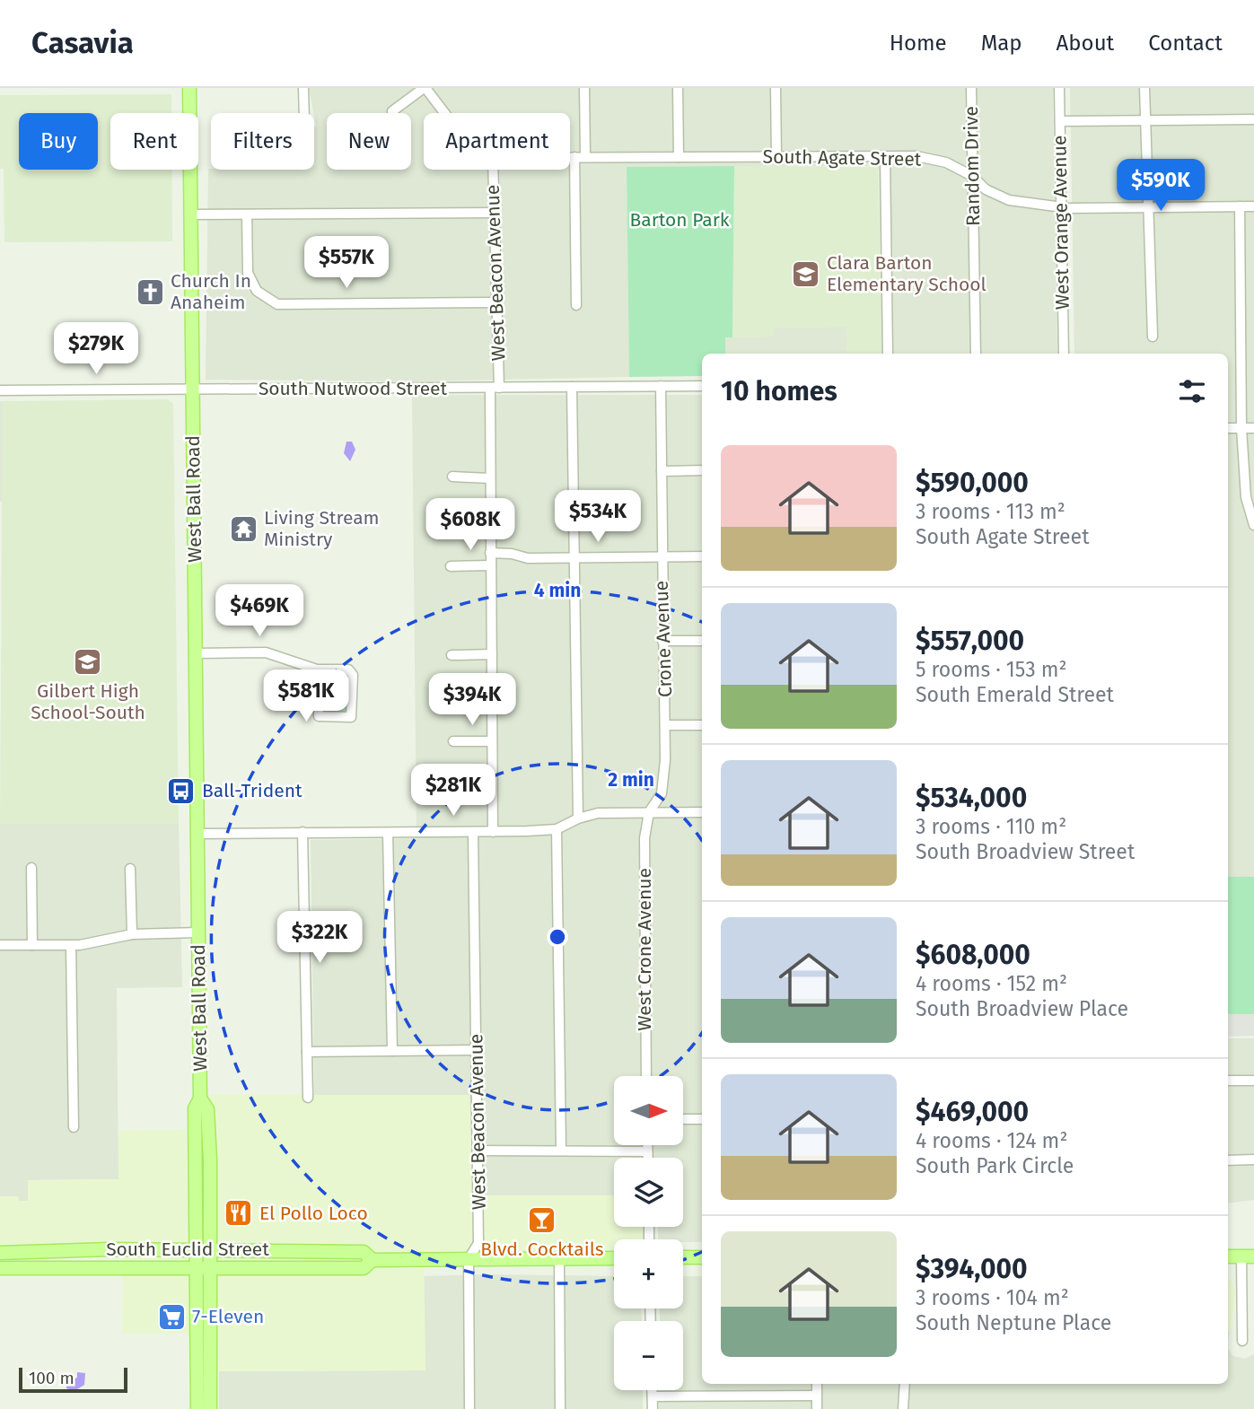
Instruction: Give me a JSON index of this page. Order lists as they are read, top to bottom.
{
  "streets": {
    "main road": ["West Ball Road", "South Euclid Street"],
    "street": [
      "South Agate Street",
      "Random Drive",
      "West Orange Avenue",
      "West Beacon Avenue",
      "South Nutwood Street",
      "Crone Avenue",
      "West Crone Avenue"
    ]
  },
  "crossings": [
    ["South Agate Street", "Random Drive"],
    ["South Agate Street", "West Orange Avenue"],
    ["West Beacon Avenue", "South Nutwood Street"],
    ["West Beacon Avenue", "South Euclid Street"],
    ["South Nutwood Street", "West Ball Road"],
    ["South Nutwood Street", "Crone Avenue"],
    ["West Ball Road", "South Euclid Street"],
    ["Crone Avenue", "West Crone Avenue"]
  ],
  "parks": ["Barton Park"],
  "places": {
    "school or university": ["Clara Barton Elementary School", "Gilbert High School-South"],
    "church": ["Church In Anaheim"],
    "temple": ["Living Stream Ministry"],
    "bus stop": ["Ball-Trident"],
    "restaurant": ["El Pollo Loco"],
    "bar": ["Blvd. Cocktails"],
    "supermarket": ["7-Eleven"]
  },
  "scale_bar": "100 m",
  "north": "right",
  "page": {
    "header": "Casavia",
    "nav": [
      "Home",
      "Map",
      "About",
      "Contact"
    ],
    "chip": [
      "Buy",
      "Rent",
      "Filters",
      "New",
      "Apartment"
    ],
    "price": [
      "$590K",
      "$557K",
      "$279K",
      "$534K",
      "$608K",
      "$469K",
      "$581K",
      "$394K",
      "$281K",
      "$322K"
    ],
    "heading": "10 homes",
    "list": [
      {
        "name": "$590,000",
        "note": "3 rooms · 113 m² · South Agate Street"
      },
      {
        "name": "$557,000",
        "note": "5 rooms · 153 m² · South Emerald Street"
      },
      {
        "name": "$534,000",
        "note": "3 rooms · 110 m² · South Broadview Street"
      },
      {
        "name": "$608,000",
        "note": "4 rooms · 152 m² · South Broadview Place"
      },
      {
        "name": "$469,000",
        "note": "4 rooms · 124 m² · South Park Circle"
      },
      {
        "name": "$394,000",
        "note": "3 rooms · 104 m² · South Neptune Place"
      }
    ],
    "map_buttons": ["+", "−"],
    "scale": "100 m"
  },
  "rings": ["4 min", "2 min"]
}
